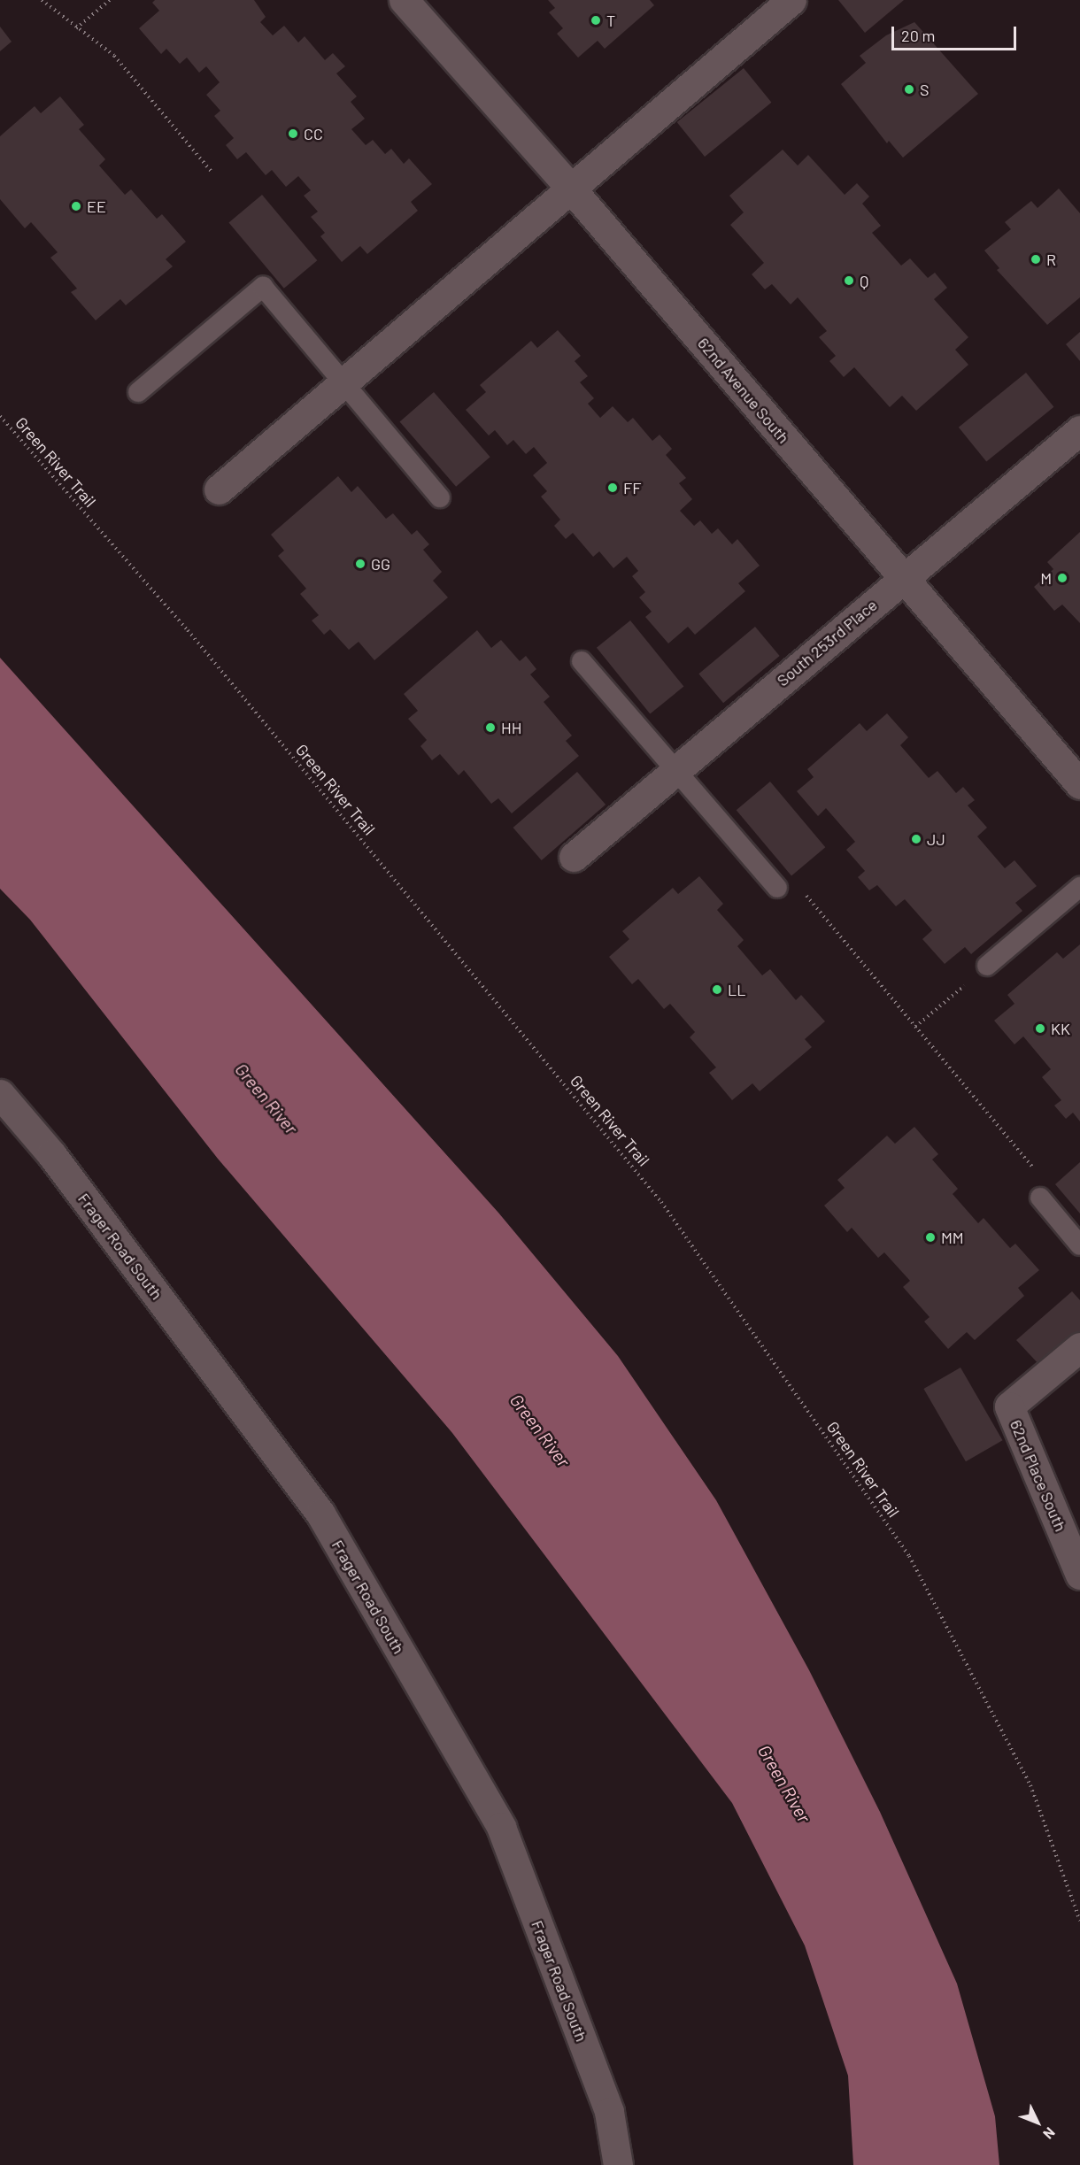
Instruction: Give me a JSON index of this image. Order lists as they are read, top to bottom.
{
  "streets": {
    "street": [
      "62nd Avenue South",
      "South 253rd Place",
      "Frager Road South",
      "62nd Place South"
    ],
    "path": ["Green River Trail"]
  },
  "crossings": [
    ["62nd Avenue South", "South 253rd Place"]
  ],
  "water": ["Green River"],
  "places": [
    "T",
    "S",
    "CC",
    "EE",
    "R",
    "Q",
    "FF",
    "GG",
    "M",
    "HH",
    "JJ",
    "LL",
    "KK",
    "MM"
  ],
  "scale_bar": "20 m",
  "north": "bottom right"
}
